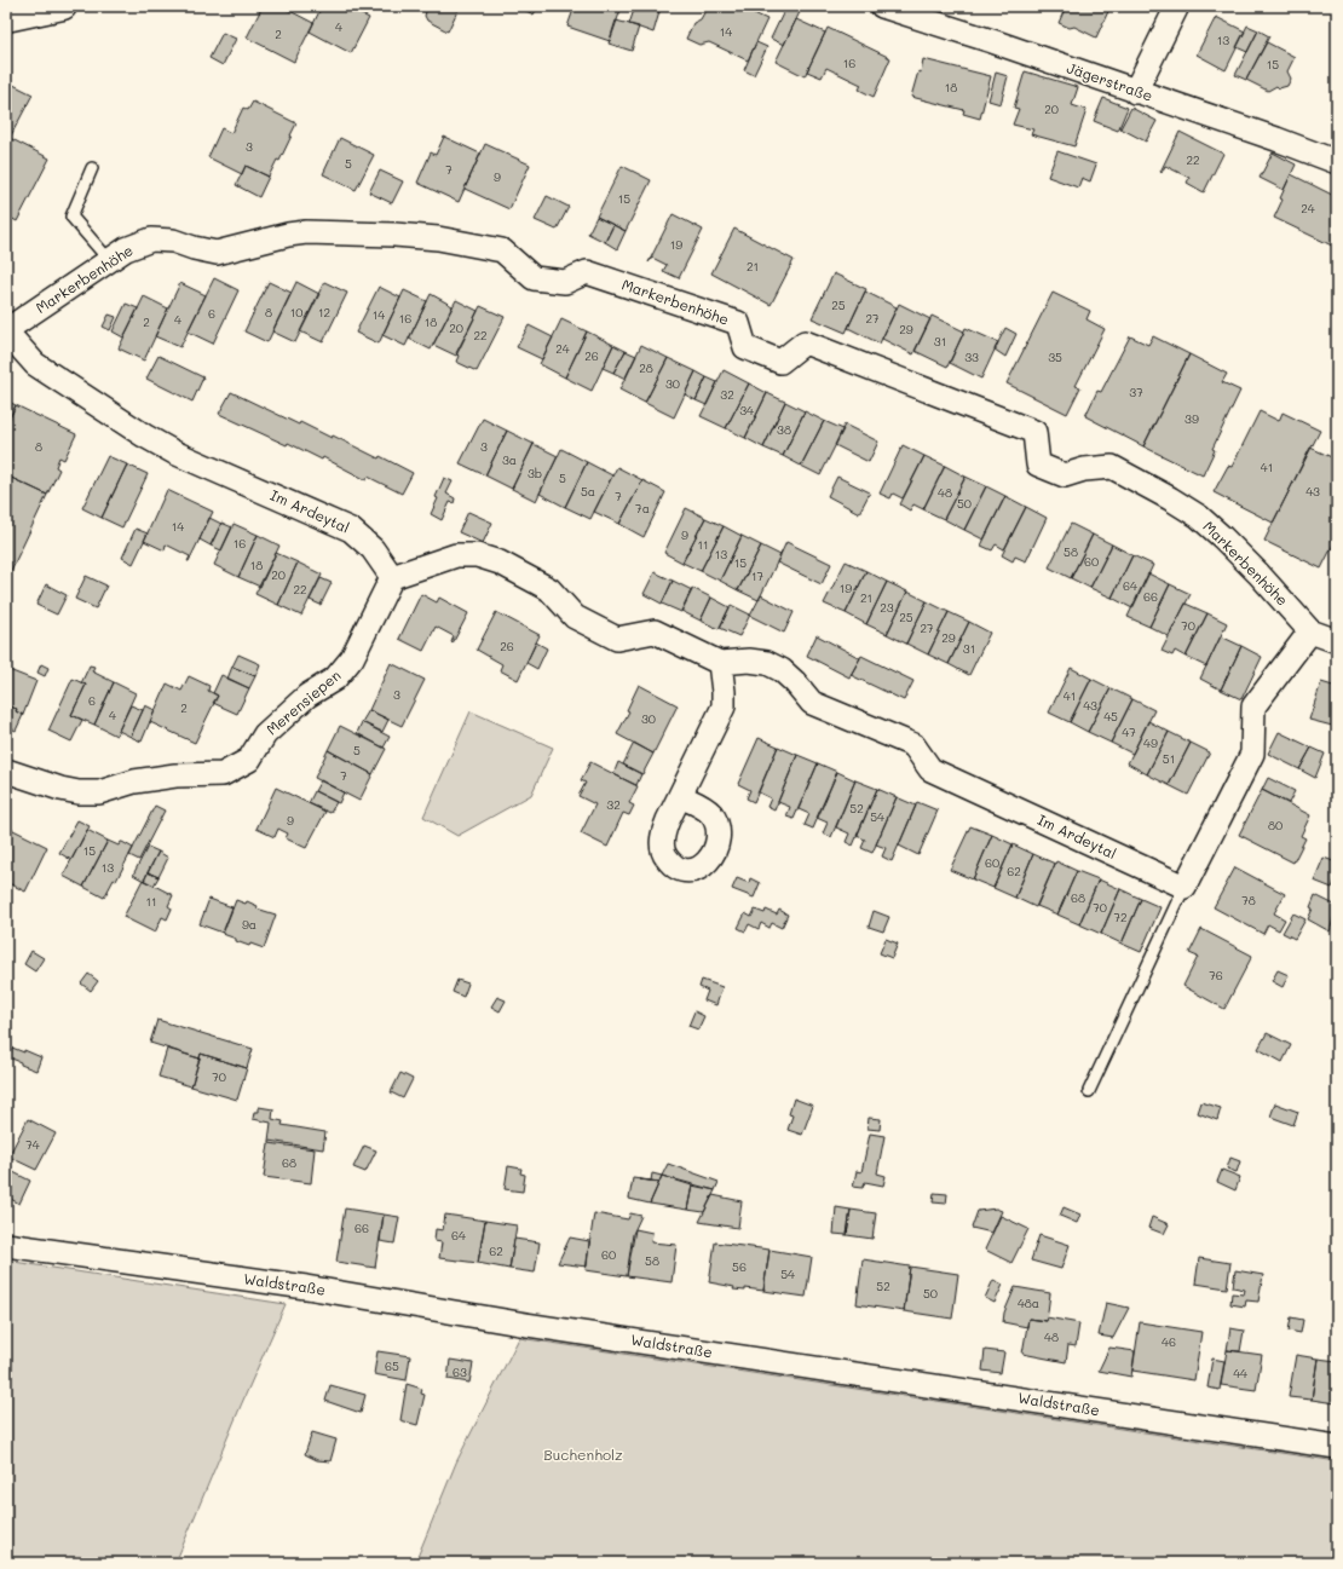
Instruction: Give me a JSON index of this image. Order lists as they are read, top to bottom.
{
  "streets": {
    "street": [
      "Jägerstraße",
      "Markerbenhöhe",
      "Im Ardeytal",
      "Merensiepen",
      "Waldstraße"
    ]
  },
  "crossings": [
    ["Markerbenhöhe", "Im Ardeytal"],
    ["Im Ardeytal", "Merensiepen"]
  ],
  "parks": ["Buchenholz"],
  "house_numbers": [
    "4",
    "14",
    "2",
    "13",
    "16",
    "15",
    "18",
    "20",
    "3",
    "22",
    "5",
    "7",
    "9",
    "15",
    "24",
    "19",
    "21",
    "25",
    "8",
    "10",
    "12",
    "6",
    "14",
    "16",
    "27",
    "4",
    "2",
    "18",
    "20",
    "29",
    "22",
    "31",
    "24",
    "26",
    "33",
    "35",
    "28",
    "30",
    "37",
    "32",
    "34",
    "39",
    "38",
    "8",
    "3",
    "3a",
    "41",
    "3b",
    "5",
    "5a",
    "43",
    "48",
    "7",
    "50",
    "7a",
    "14",
    "9",
    "16",
    "11",
    "58",
    "13",
    "60",
    "15",
    "18",
    "20",
    "17",
    "64",
    "19",
    "22",
    "66",
    "21",
    "23",
    "25",
    "70",
    "27",
    "29",
    "26",
    "31",
    "3",
    "41",
    "6",
    "43",
    "2",
    "4",
    "45",
    "30",
    "47",
    "49",
    "5",
    "51",
    "7",
    "32",
    "52",
    "54",
    "9",
    "80",
    "15",
    "60",
    "13",
    "62",
    "68",
    "78",
    "11",
    "70",
    "72",
    "9a",
    "76",
    "70",
    "74",
    "68",
    "66",
    "64",
    "62",
    "60",
    "58",
    "56",
    "54",
    "52",
    "50",
    "48a",
    "48",
    "46",
    "65",
    "63",
    "44"
  ]
}
